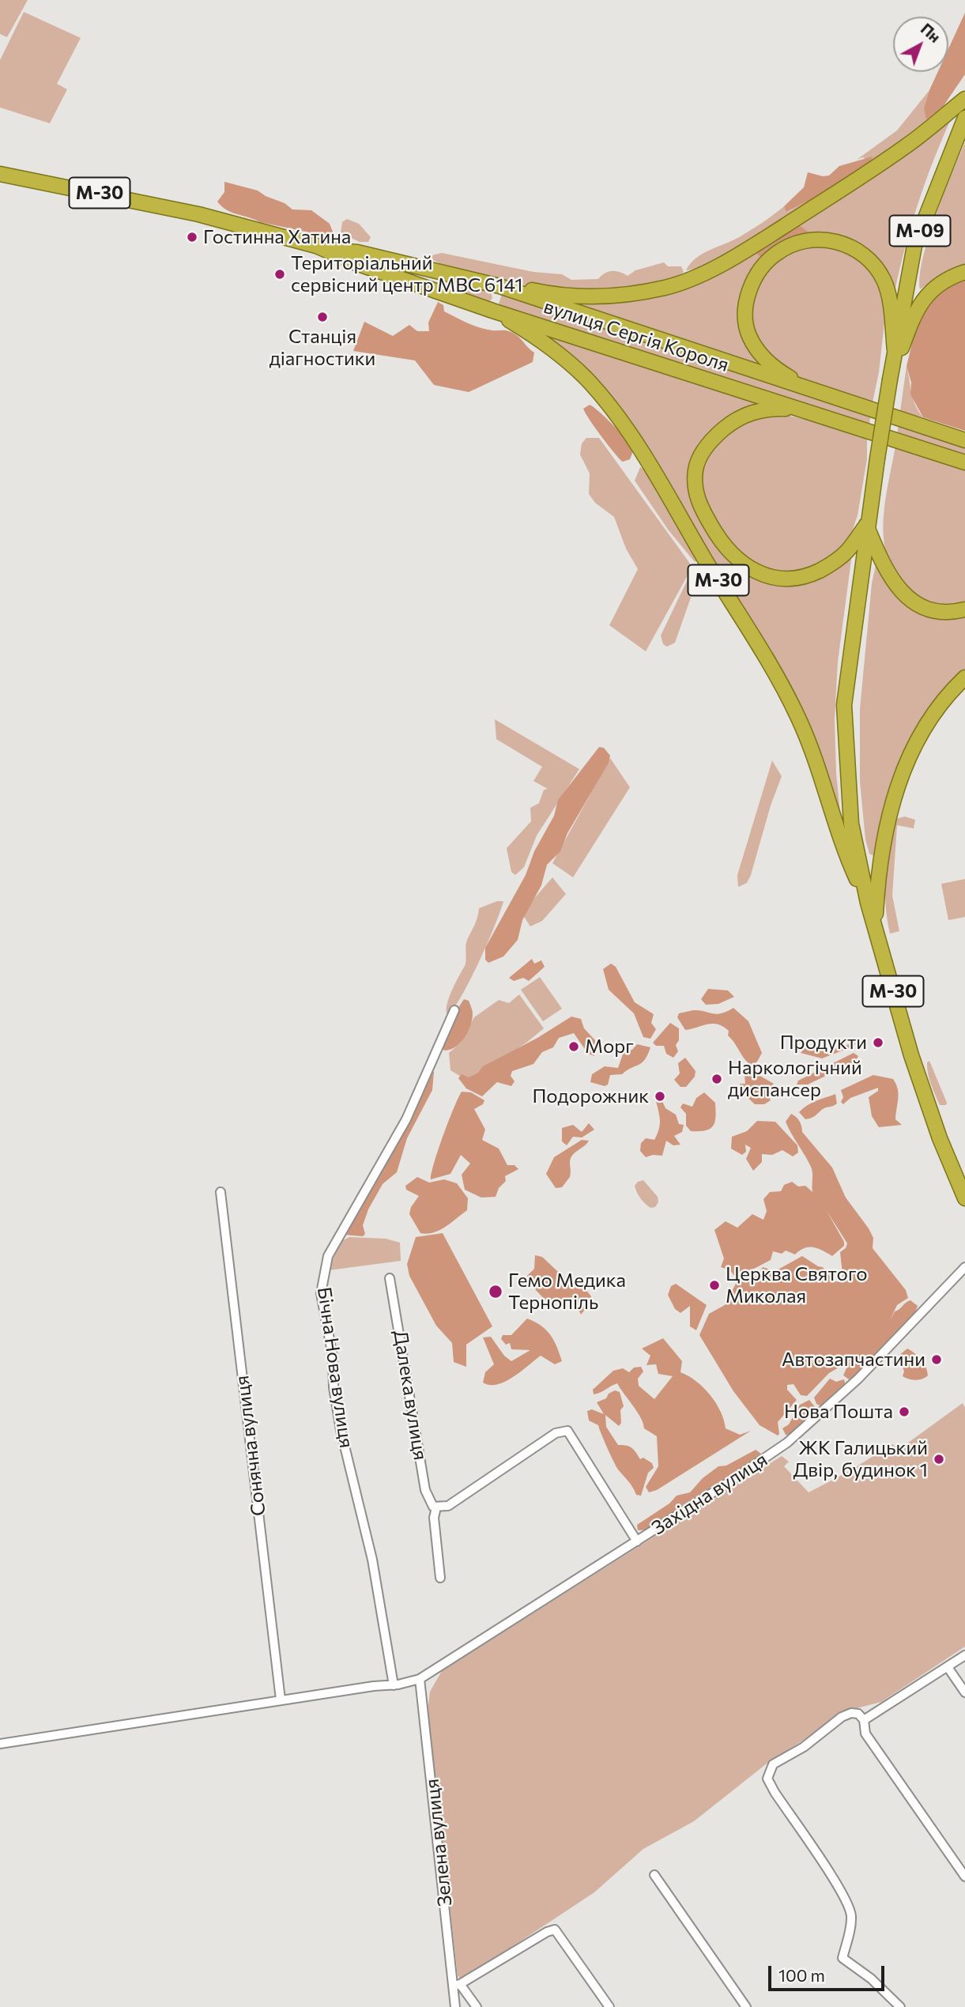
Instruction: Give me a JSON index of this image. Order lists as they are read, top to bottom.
{
  "streets": {
    "highway": ["М-30", "М-09", "вулиця Сергія Короля"],
    "street": [
      "Бічна Нова вулиця",
      "Далека вулиця",
      "Сонячна вулиця",
      "Західна вулиця",
      "Зелена вулиця"
    ]
  },
  "crossings": [
    ["М-30", "М-09"],
    ["М-30", "вулиця Сергія Короля"],
    ["Бічна Нова вулиця", "Західна вулиця"],
    ["Сонячна вулиця", "Західна вулиця"],
    ["Західна вулиця", "Зелена вулиця"]
  ],
  "places": [
    "Гостинна Хатина",
    "Територіальний сервісний центр МВС 6141",
    "Станція діагностики",
    "Продукти",
    "Морг",
    "Наркологічний диспансер",
    "Подорожник",
    "Церква Святого Миколая",
    "Гемо Медика Тернопіль",
    "Автозапчастини",
    "Нова Пошта",
    "ЖК Галицький Двір, будинок 1"
  ],
  "scale_bar": "100 m",
  "north": "top right"
}
